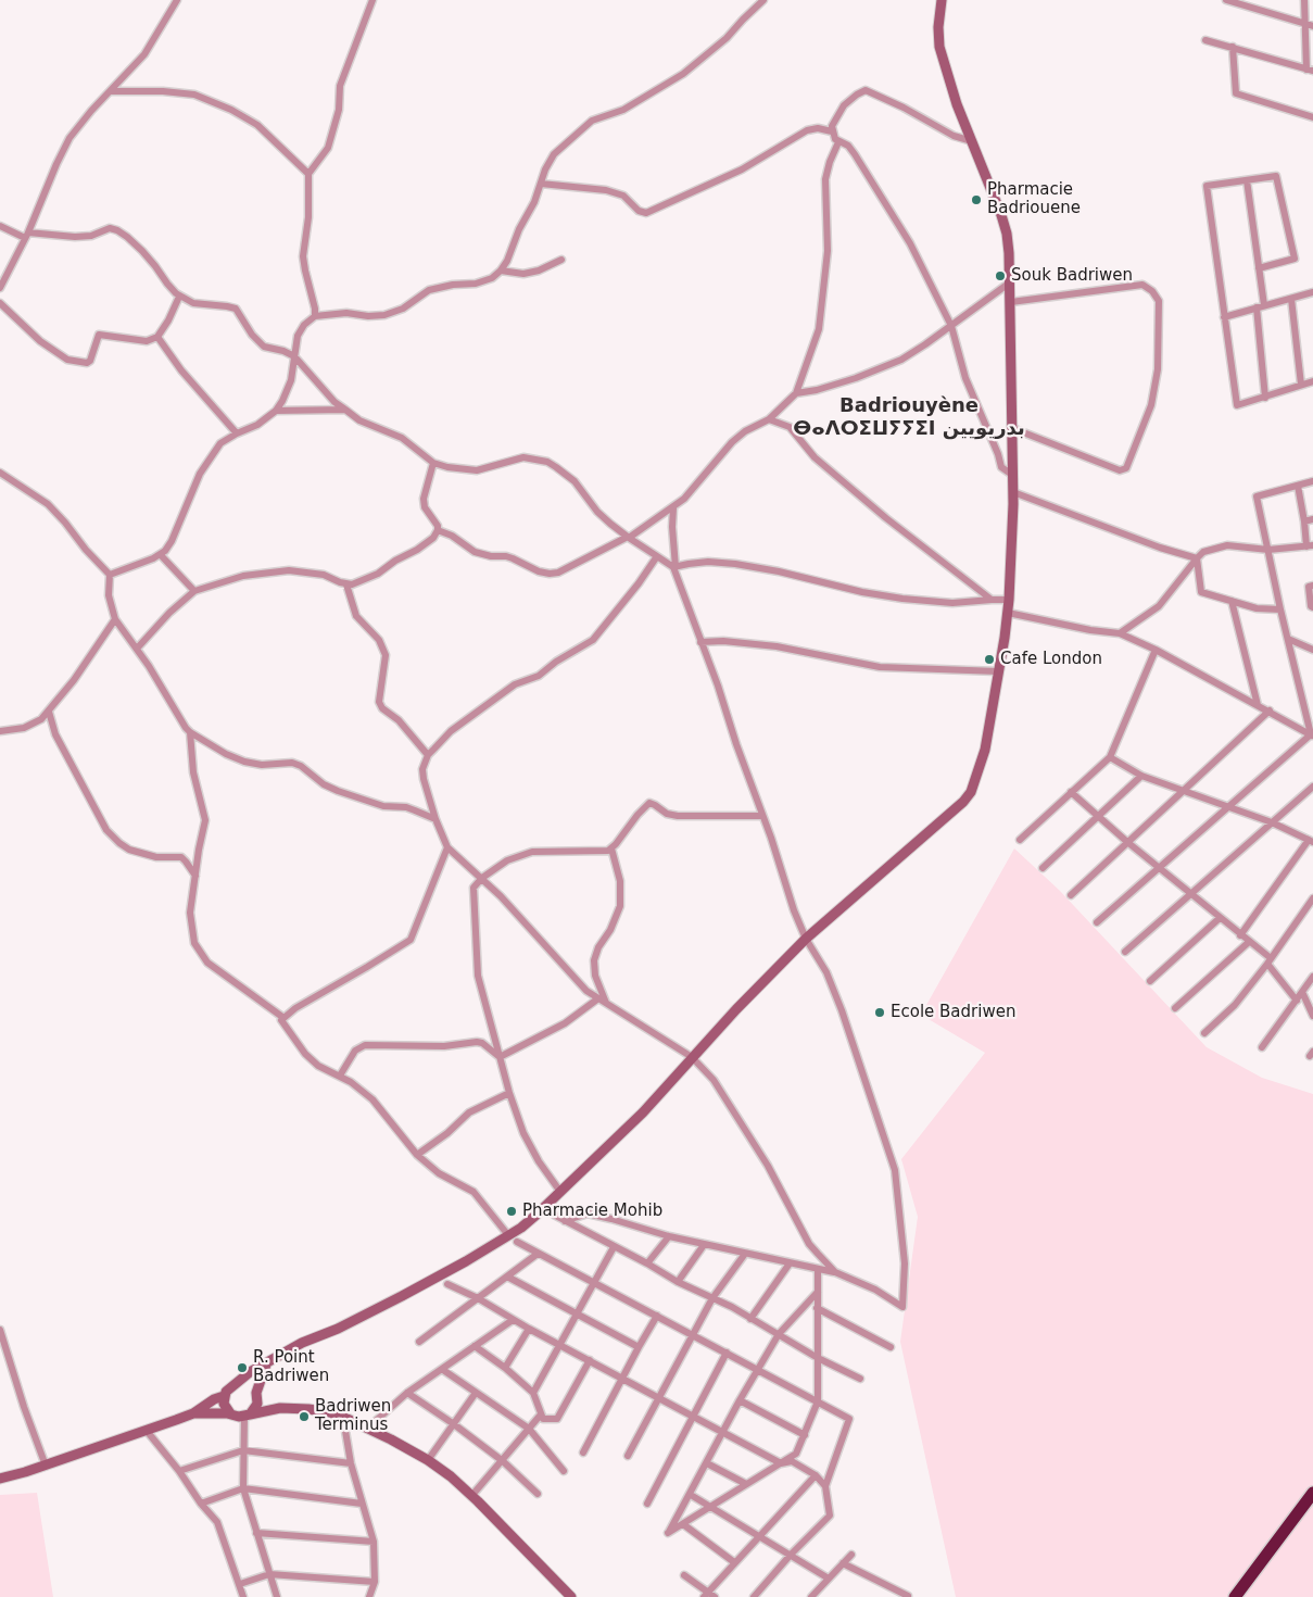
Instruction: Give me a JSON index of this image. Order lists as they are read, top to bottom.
{
  "districts": ["Badriouyène ⴱⴰⴷⵔⵉⵡⵢⵢⵉⵏ بدريويين"],
  "places": [
    "Pharmacie Badriouene",
    "Souk Badriwen",
    "Cafe London",
    "Ecole Badriwen",
    "Pharmacie Mohib",
    "R. Point Badriwen",
    "Badriwen Terminus"
  ]
}
